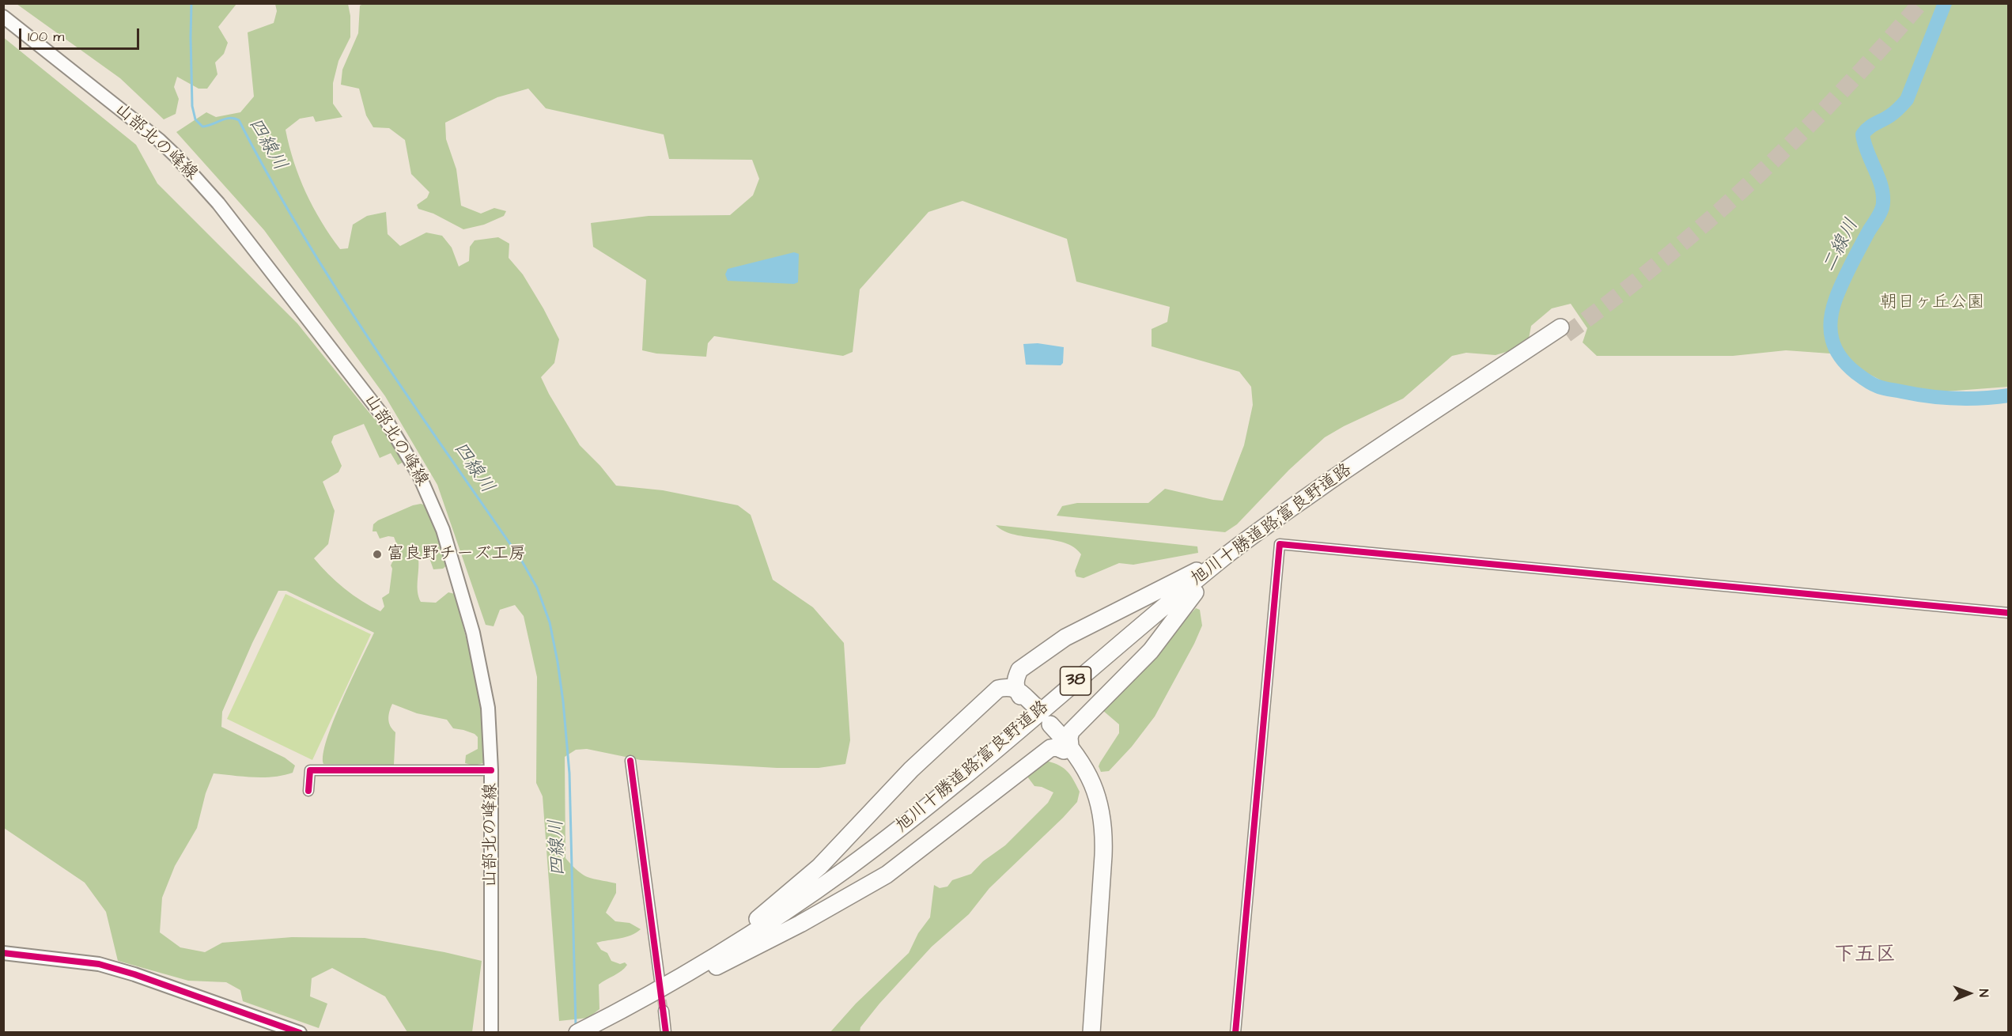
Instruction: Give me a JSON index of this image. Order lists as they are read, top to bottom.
{
  "streets": {
    "highway": ["旭川十勝道路;富良野道路", "38"],
    "main road": ["山部北の峰線"]
  },
  "crossings": [
    ["旭川十勝道路;富良野道路", "38"]
  ],
  "districts": ["下五区"],
  "water": ["四線川", "二線川"],
  "parks": ["朝日ヶ丘公園"],
  "places": ["富良野チーズ工房"],
  "scale_bar": "100 m",
  "north": "right"
}
